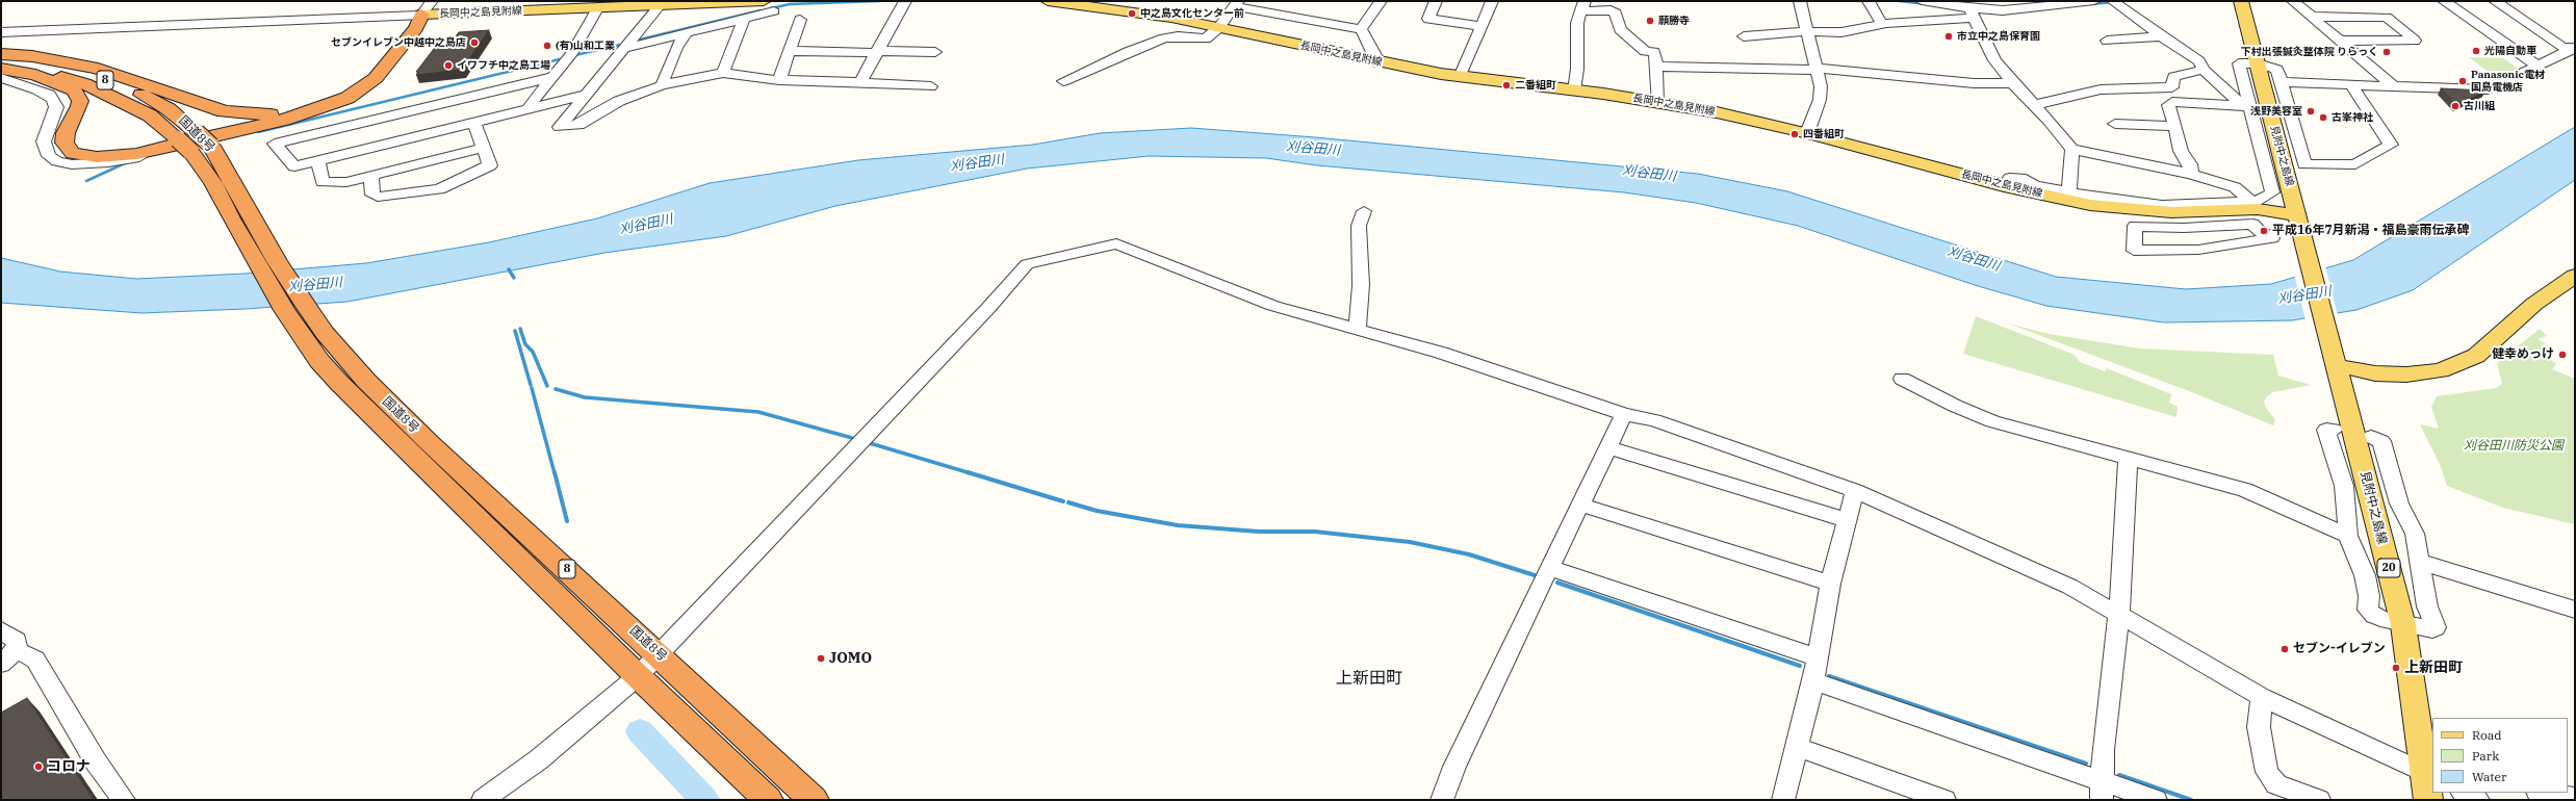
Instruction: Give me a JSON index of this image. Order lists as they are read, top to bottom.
{
  "streets": {
    "highway": ["8", "国道8号"],
    "main road": ["長岡中之島見附線", "見附中之島線", "20"]
  },
  "crossings": [
    ["長岡中之島見附線", "見附中之島線"],
    ["長岡中之島見附線", "20"],
    ["見附中之島線", "20"]
  ],
  "districts": ["上新田町"],
  "water": ["刈谷田川"],
  "parks": ["刈谷田川防災公園"],
  "places": [
    "中之島文化センター前",
    "願勝寺",
    "市立中之島保育園",
    "セブンイレブン中越中之島店",
    "(有)山和工業",
    "光陽自動車",
    "下村出張鍼灸整体院 りらっく",
    "イワフチ中之島工場",
    "Panasonic電材 国島電機店",
    "二番組町",
    "古川組",
    "浅野美容室",
    "古峯神社",
    "四番組町",
    "平成16年7月新潟・福島豪雨伝承碑",
    "健幸めっけ",
    "セブン-イレブン",
    "JOMO",
    "上新田町",
    "コロナ"
  ],
  "legend": ["Road", "Park", "Water"]
}
